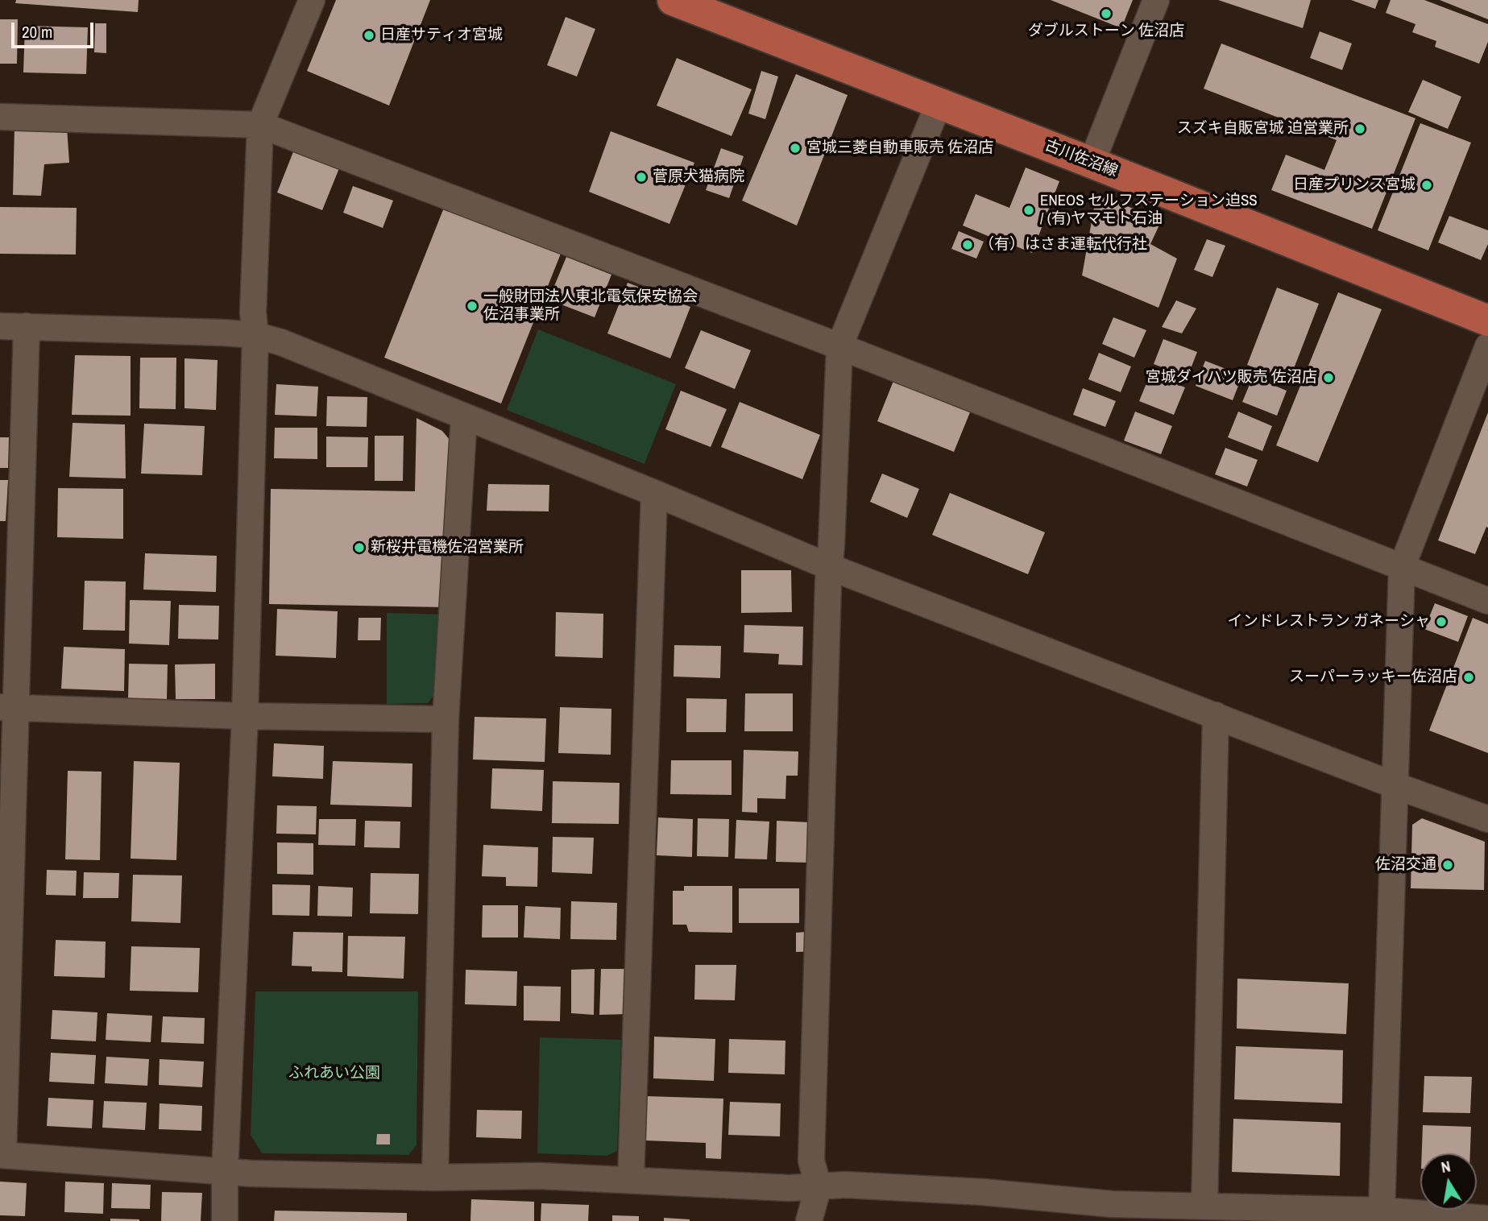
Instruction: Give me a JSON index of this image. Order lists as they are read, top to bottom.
{
  "streets": {
    "main road": ["古川佐沼線"]
  },
  "parks": ["ふれあい公園"],
  "places": [
    "ダブルストーン 佐沼店",
    "日産サティオ宮城",
    "スズキ自販宮城 迫営業所",
    "宮城三菱自動車販売 佐沼店",
    "菅原犬猫病院",
    "日産プリンス宮城",
    "ENEOS セルフステーション迫SS / (有)ヤマモト石油",
    "（有）はさま運転代行社",
    "一般財団法人東北電気保安協会 佐沼事業所",
    "宮城ダイハツ販売 佐沼店",
    "新桜井電機佐沼営業所",
    "インドレストラン ガネーシャ",
    "スーパーラッキー佐沼店",
    "佐沼交通"
  ],
  "scale_bar": "20 m",
  "north": "top"
}
